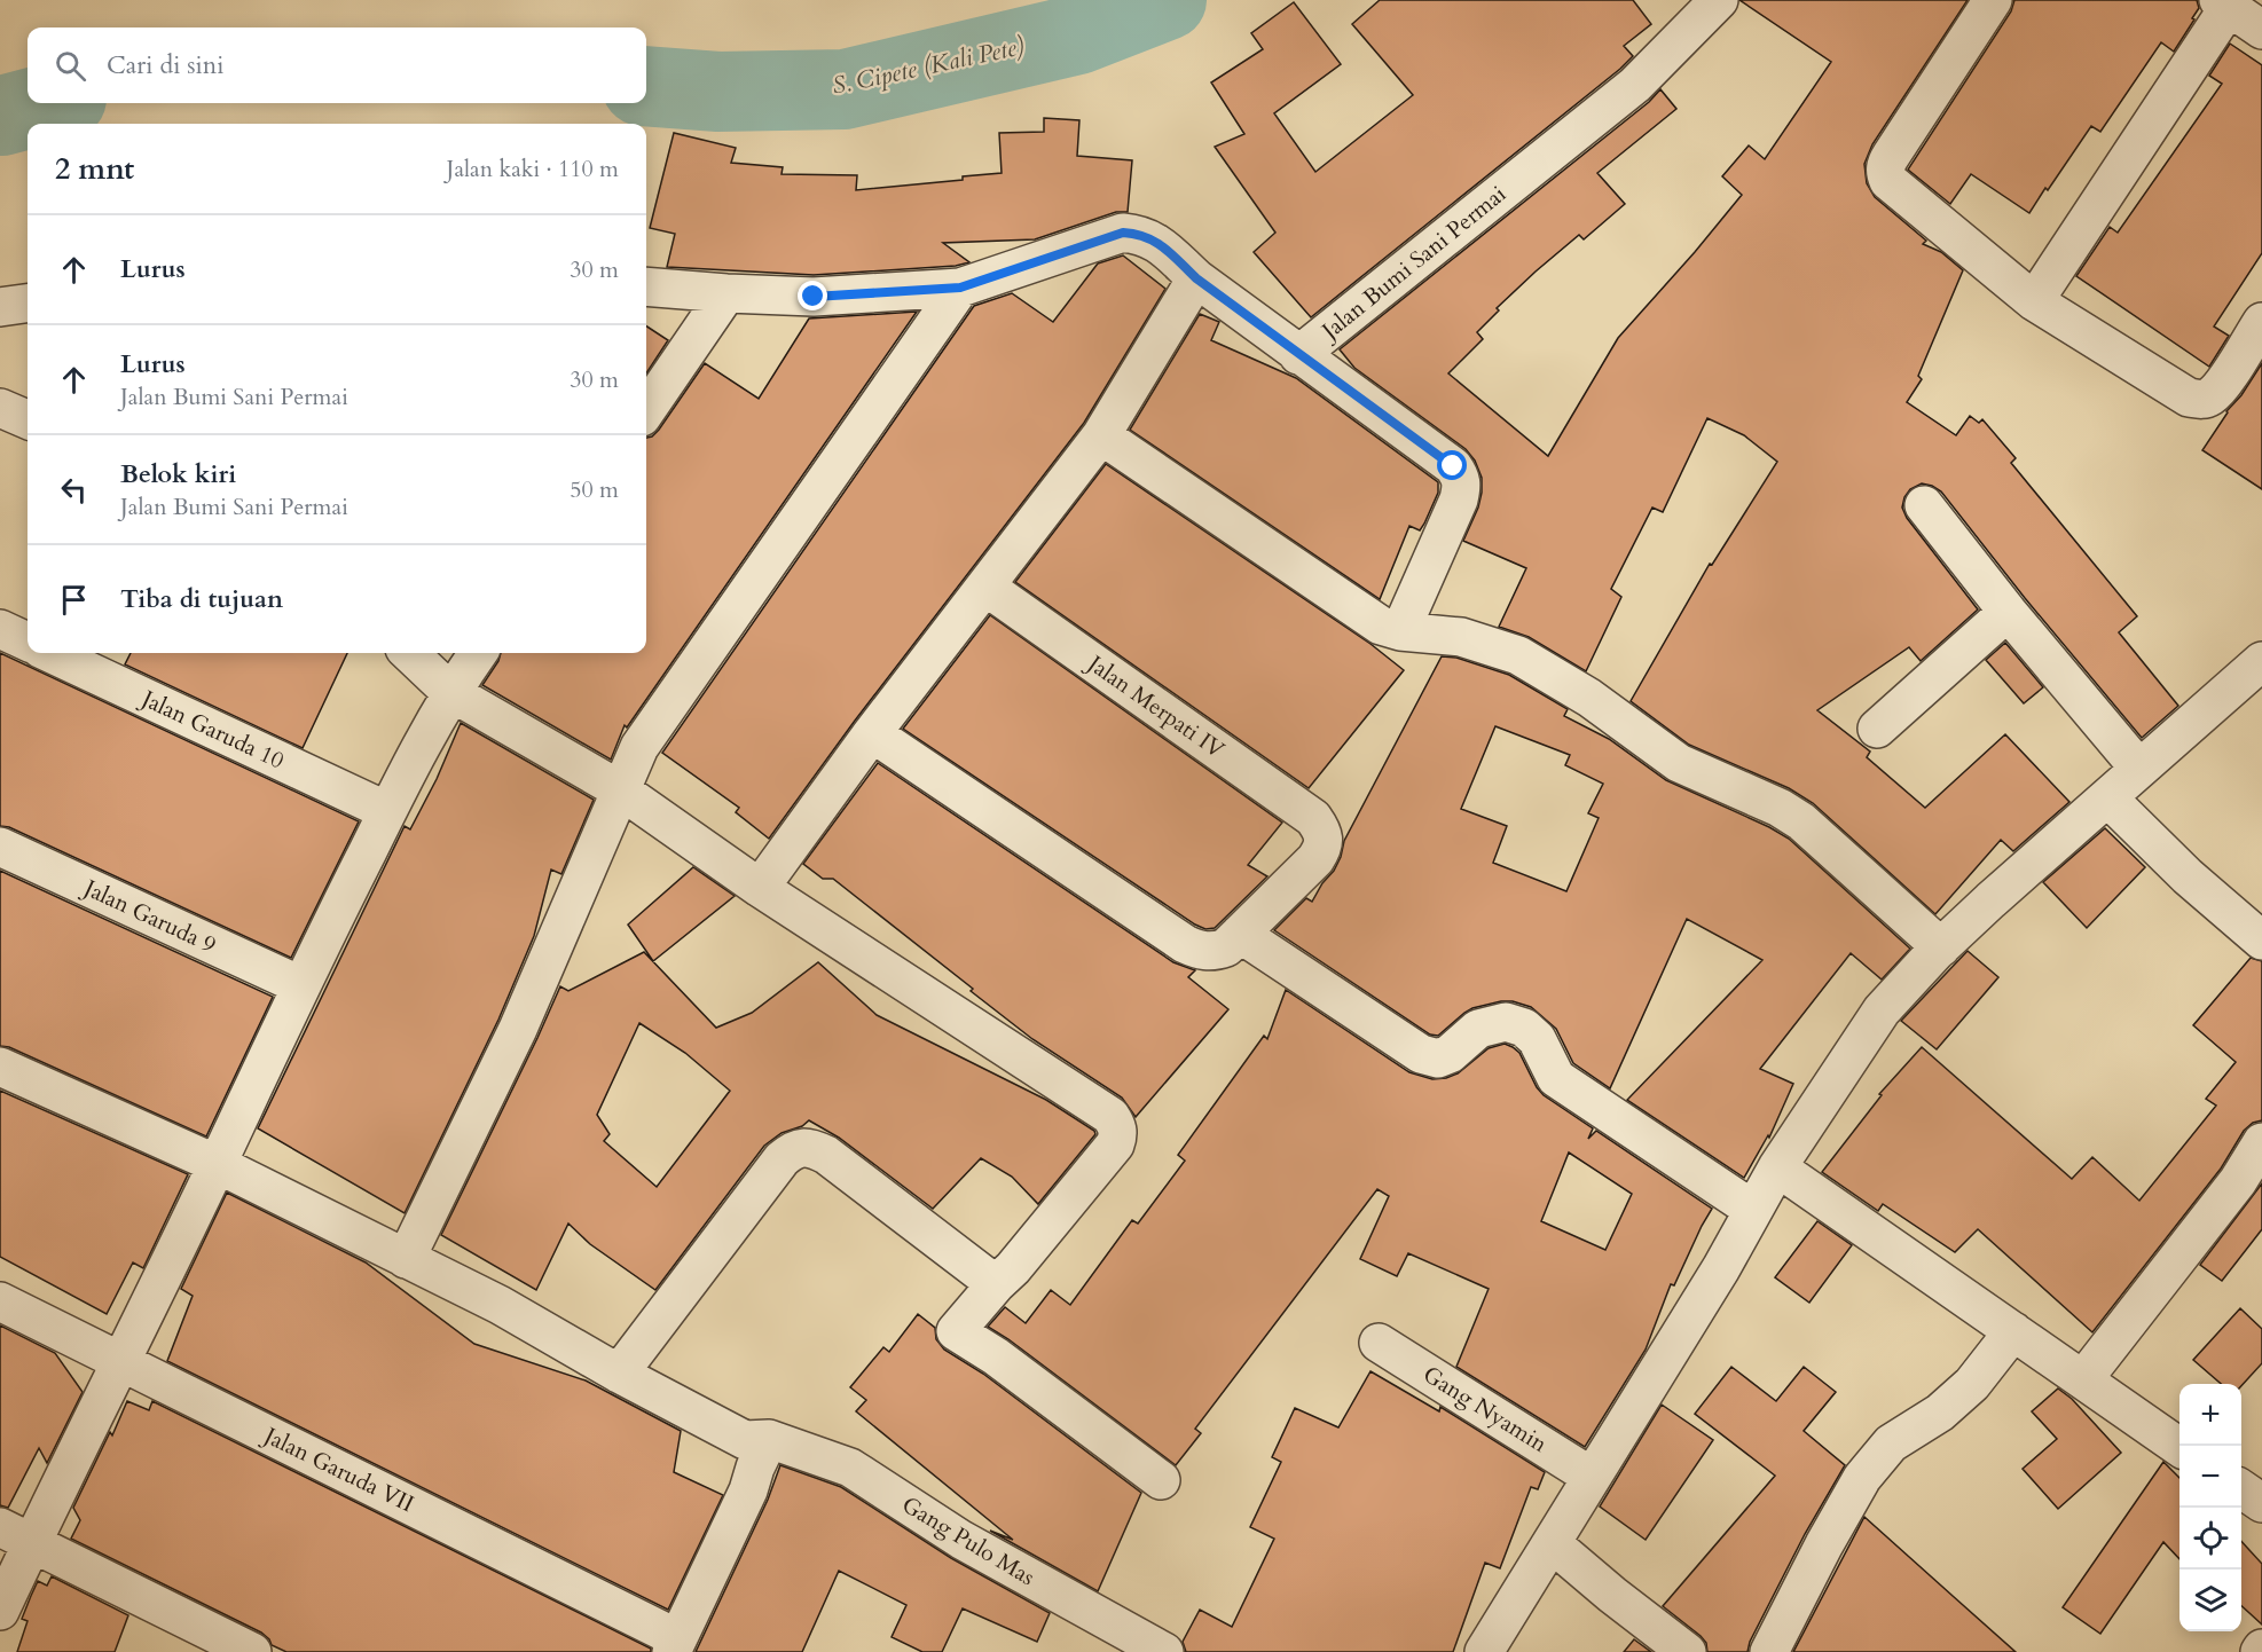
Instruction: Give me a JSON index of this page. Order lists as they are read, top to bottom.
{
  "streets": {
    "street": [
      "Jalan Bumi Sani Permai",
      "Jalan Merpati IV",
      "Jalan Garuda 10",
      "Jalan Garuda 9",
      "Gang Nyamin",
      "Jalan Garuda VII",
      "Gang Pulo Mas"
    ]
  },
  "water": ["S. Cipete (Kali Pete)"],
  "page": {
    "search": "Cari di sini",
    "heading": ["2 mnt", "Jalan kaki · 110 m"],
    "list": [
      ["Lurus", "30 m"],
      ["Lurus", "Jalan Bumi Sani Permai", "30 m"],
      ["Belok kiri", "Jalan Bumi Sani Permai", "50 m"],
      "Tiba di tujuan"
    ],
    "map_buttons": ["+", "−"]
  }
}
